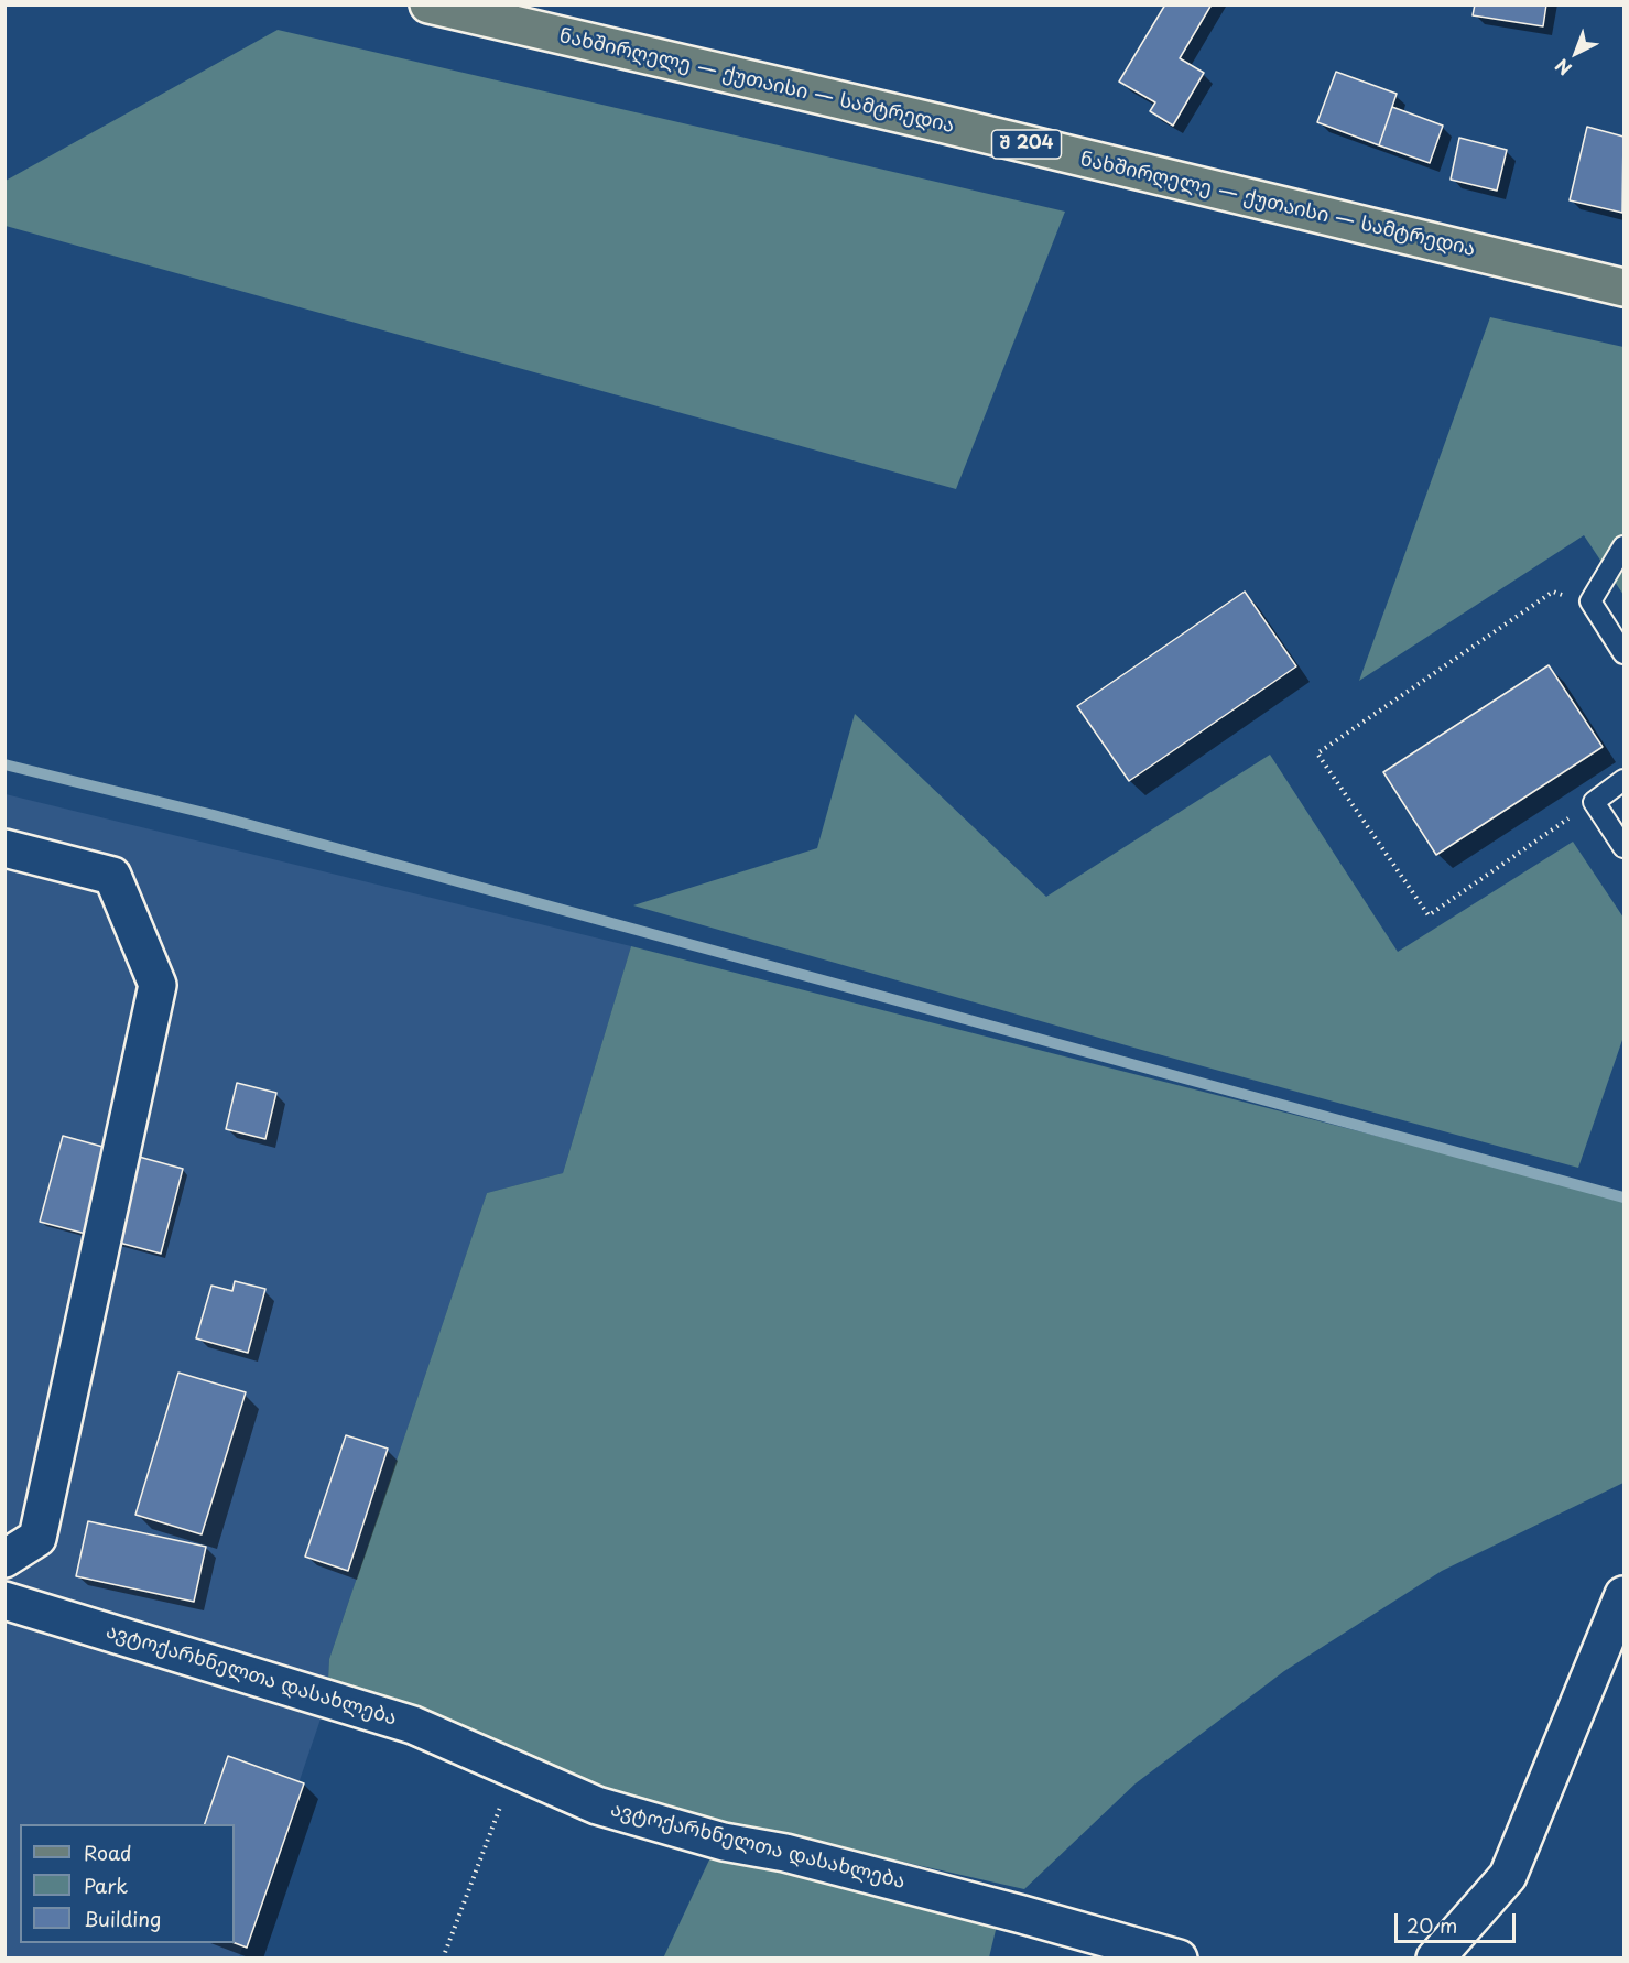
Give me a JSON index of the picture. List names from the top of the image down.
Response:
{
  "streets": {
    "main road": ["ნახშირღელე — ქუთაისი — სამტრედია", "შ 204"],
    "street": ["ავტოქარხნელთა დასახლება"]
  },
  "legend": ["Road", "Park", "Building"],
  "scale_bar": "20 m",
  "north": "bottom left"
}
